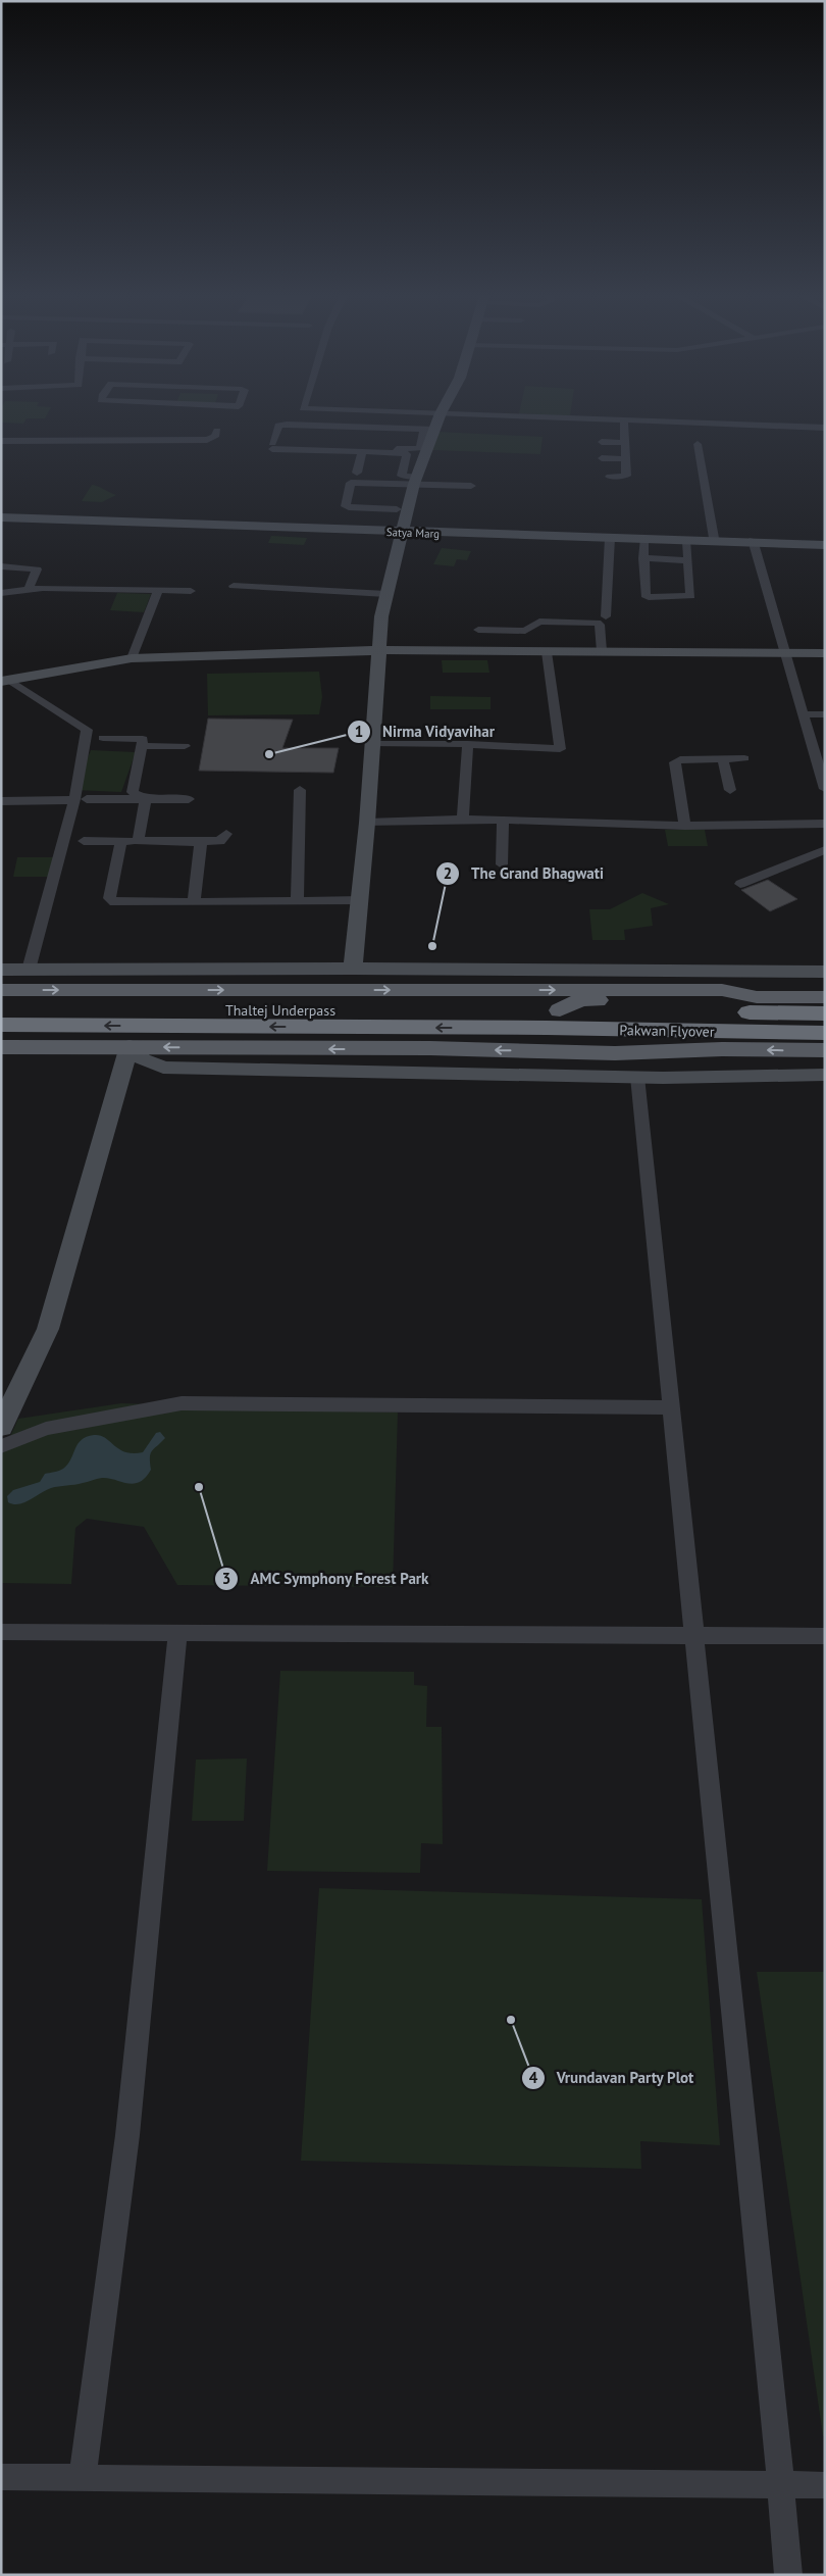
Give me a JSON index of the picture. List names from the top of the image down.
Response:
{
  "streets": {
    "highway": ["Thaltej Underpass", "Pakwan Flyover"],
    "street": ["Satya Marg"]
  },
  "crossings": [
    ["Thaltej Underpass", "Pakwan Flyover"]
  ],
  "places": [
    "Nirma Vidyavihar",
    "The Grand Bhagwati",
    "AMC Symphony Forest Park",
    "Vrundavan Party Plot"
  ]
}
